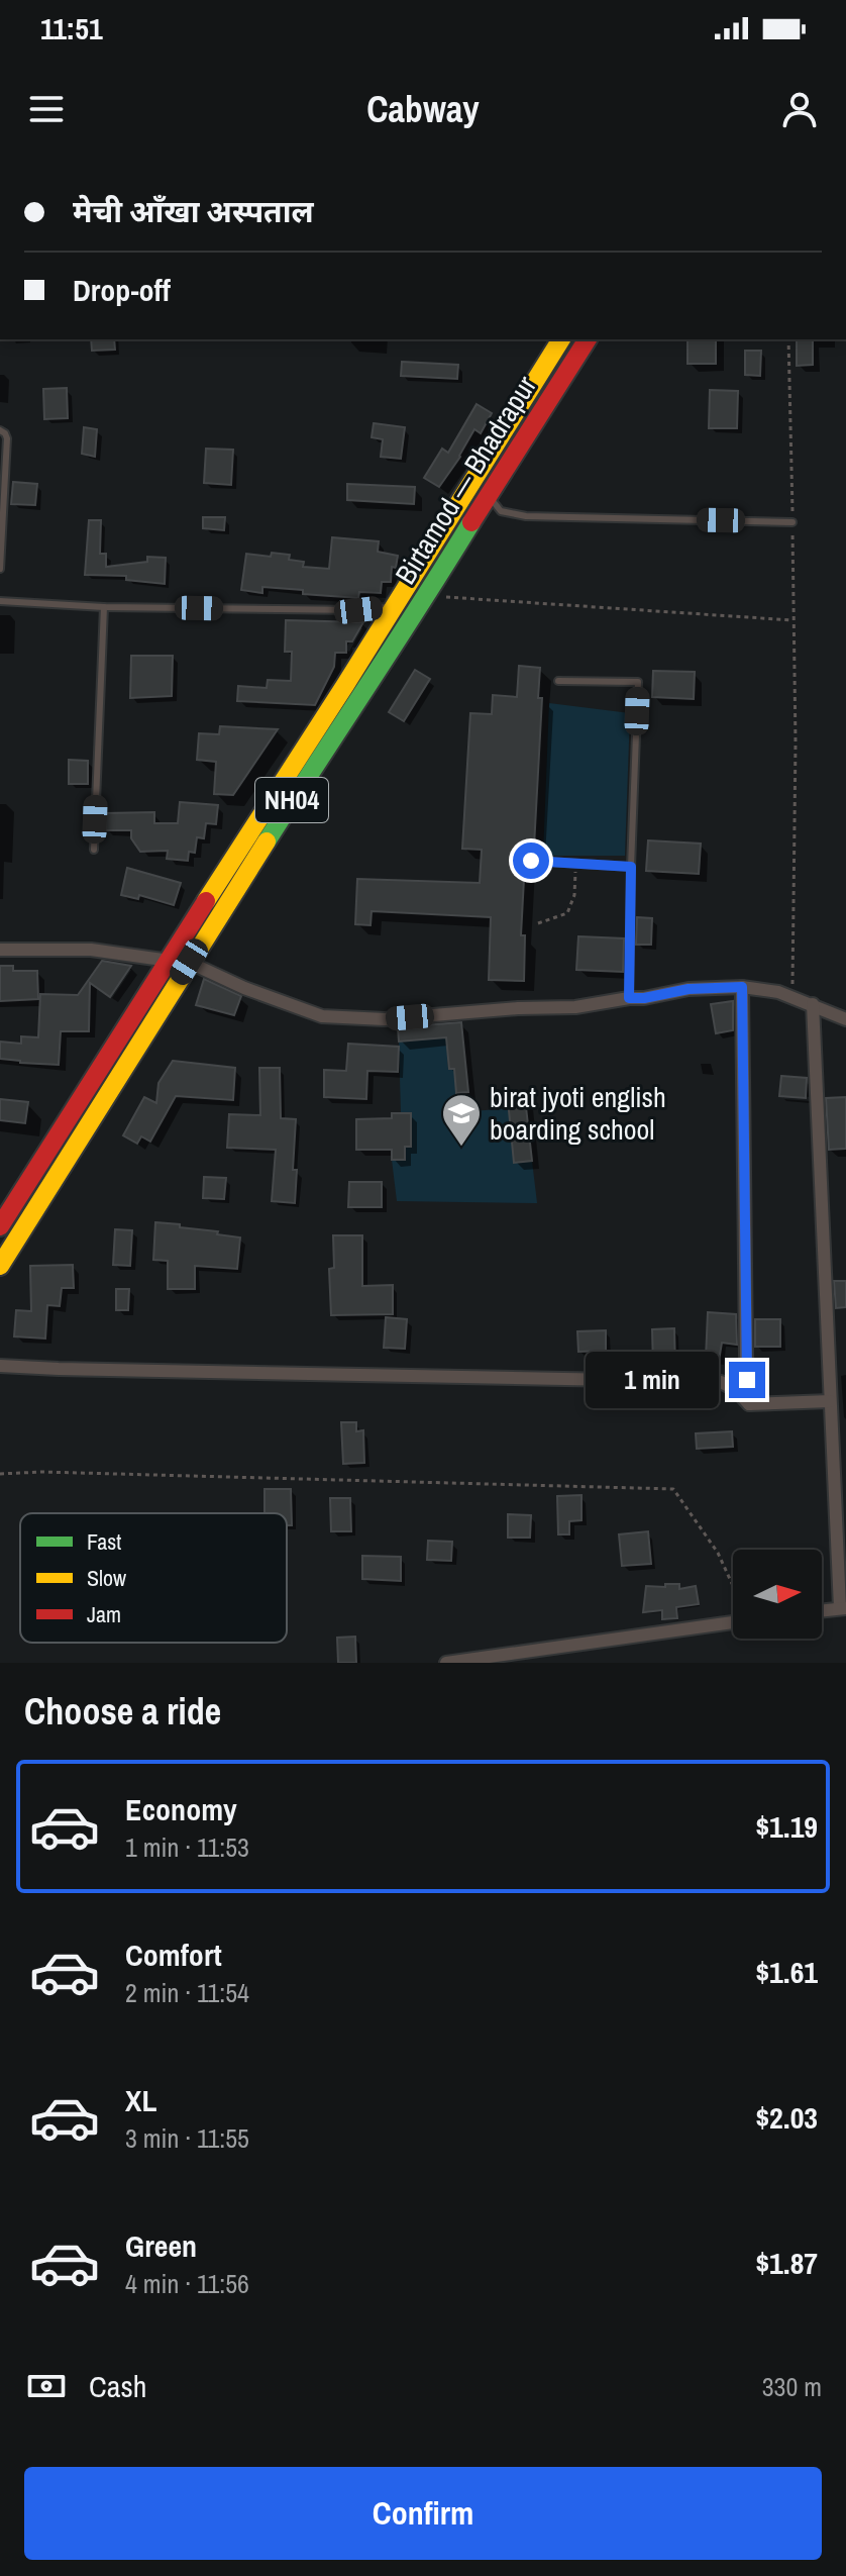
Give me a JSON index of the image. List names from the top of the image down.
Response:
{
  "streets": {
    "main road": ["Birtamod — Bhadrapur", "NH04"]
  },
  "places": {
    "school or university": ["birat jyoti english boarding school"]
  },
  "legend": ["Fast", "Slow", "Jam"],
  "north": "right",
  "page": {
    "status": "11:51",
    "header": "Cabway",
    "banner": ["मेची आँखा अस्पताल", "Drop-off"],
    "bubble": "1 min",
    "heading": "Choose a ride",
    "list": [
      {
        "name": "Economy",
        "note": "1 min · 11:53",
        "value": "$1.19"
      },
      {
        "name": "Comfort",
        "note": "2 min · 11:54",
        "value": "$1.61"
      },
      {
        "name": "XL",
        "note": "3 min · 11:55",
        "value": "$2.03"
      },
      {
        "name": "Green",
        "note": "4 min · 11:56",
        "value": "$1.87"
      }
    ],
    "pay": ["Cash", "330 m"],
    "buttons": "Confirm"
  }
}
